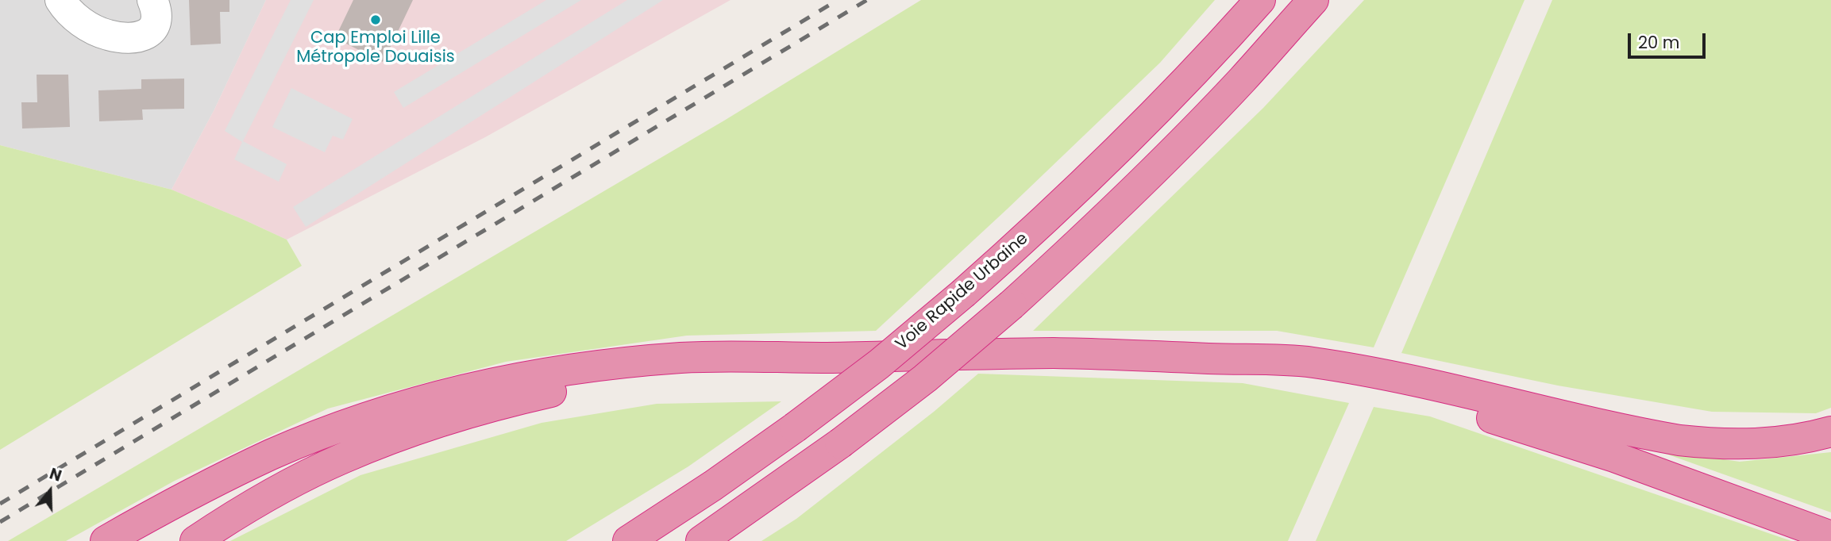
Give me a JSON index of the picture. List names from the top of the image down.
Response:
{
  "streets": {
    "highway": ["Voie Rapide Urbaine"]
  },
  "places": ["Cap Emploi Lille Métropole Douaisis"],
  "scale_bar": "20 m",
  "north": "top"
}
